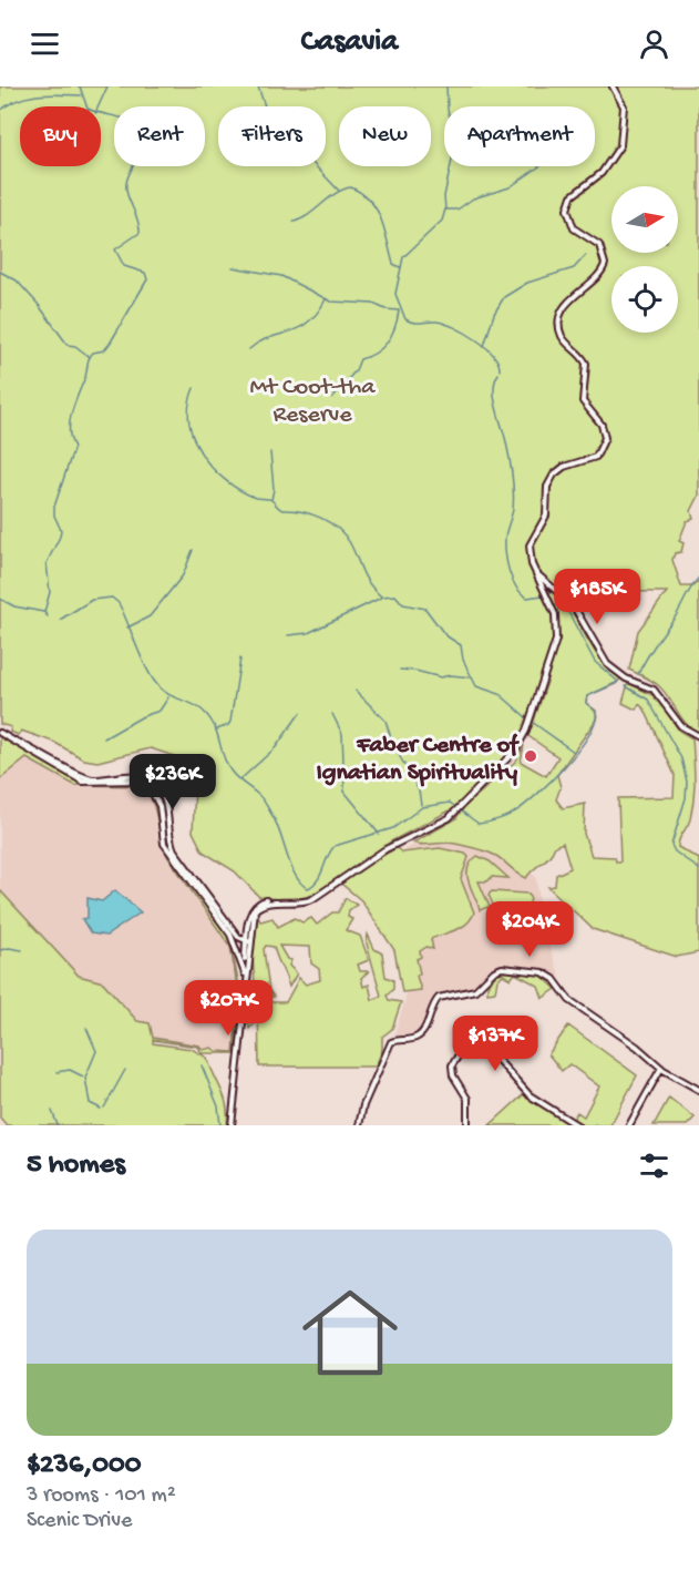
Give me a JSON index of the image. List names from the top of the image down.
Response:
{
  "parks": ["Mt Coot-tha Reserve"],
  "places": ["Faber Centre of Ignatian Spirituality"],
  "north": "right",
  "page": {
    "header": "Casavia",
    "chip": [
      "Buy",
      "Rent",
      "Filters",
      "New",
      "Apartment"
    ],
    "price": [
      "$185K",
      "$236K",
      "$204K",
      "$207K",
      "$137K"
    ],
    "heading": "5 homes",
    "list": [
      {
        "name": "$236,000",
        "note": "3 rooms · 101 m² · Scenic Drive"
      }
    ]
  }
}
